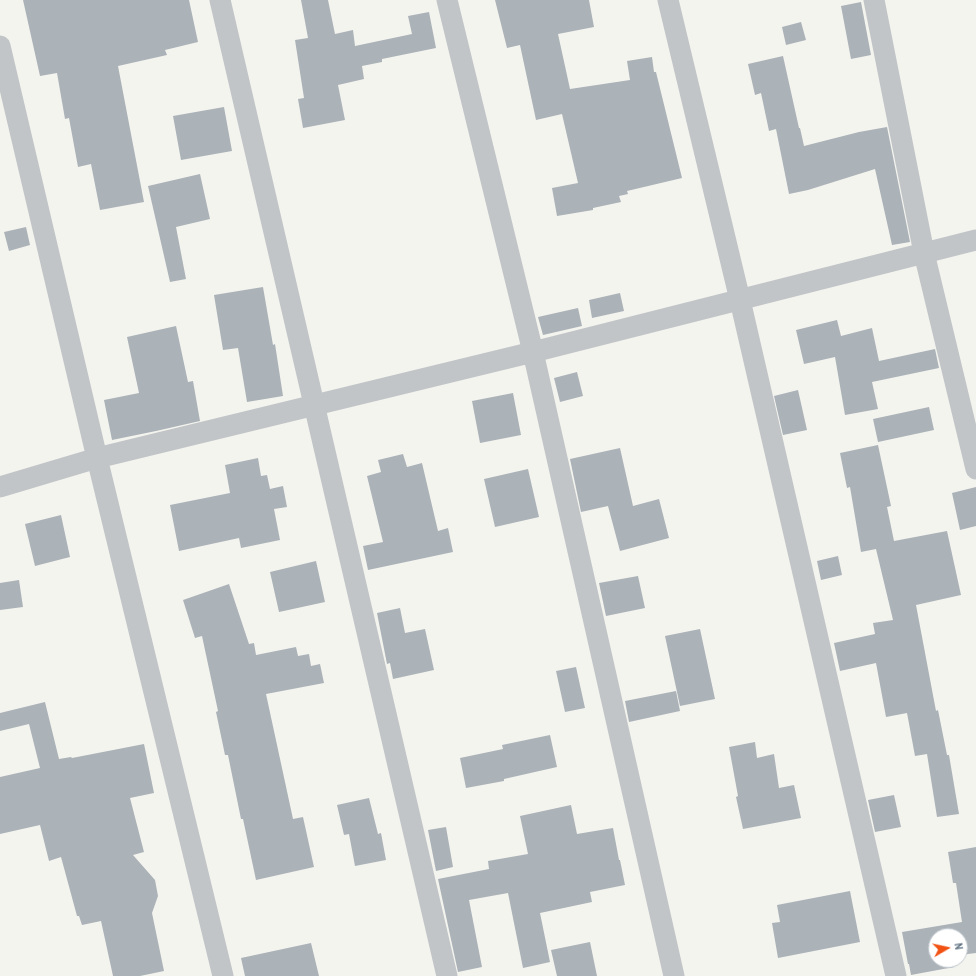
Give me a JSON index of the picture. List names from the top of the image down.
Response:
{
  "north": "right"
}
